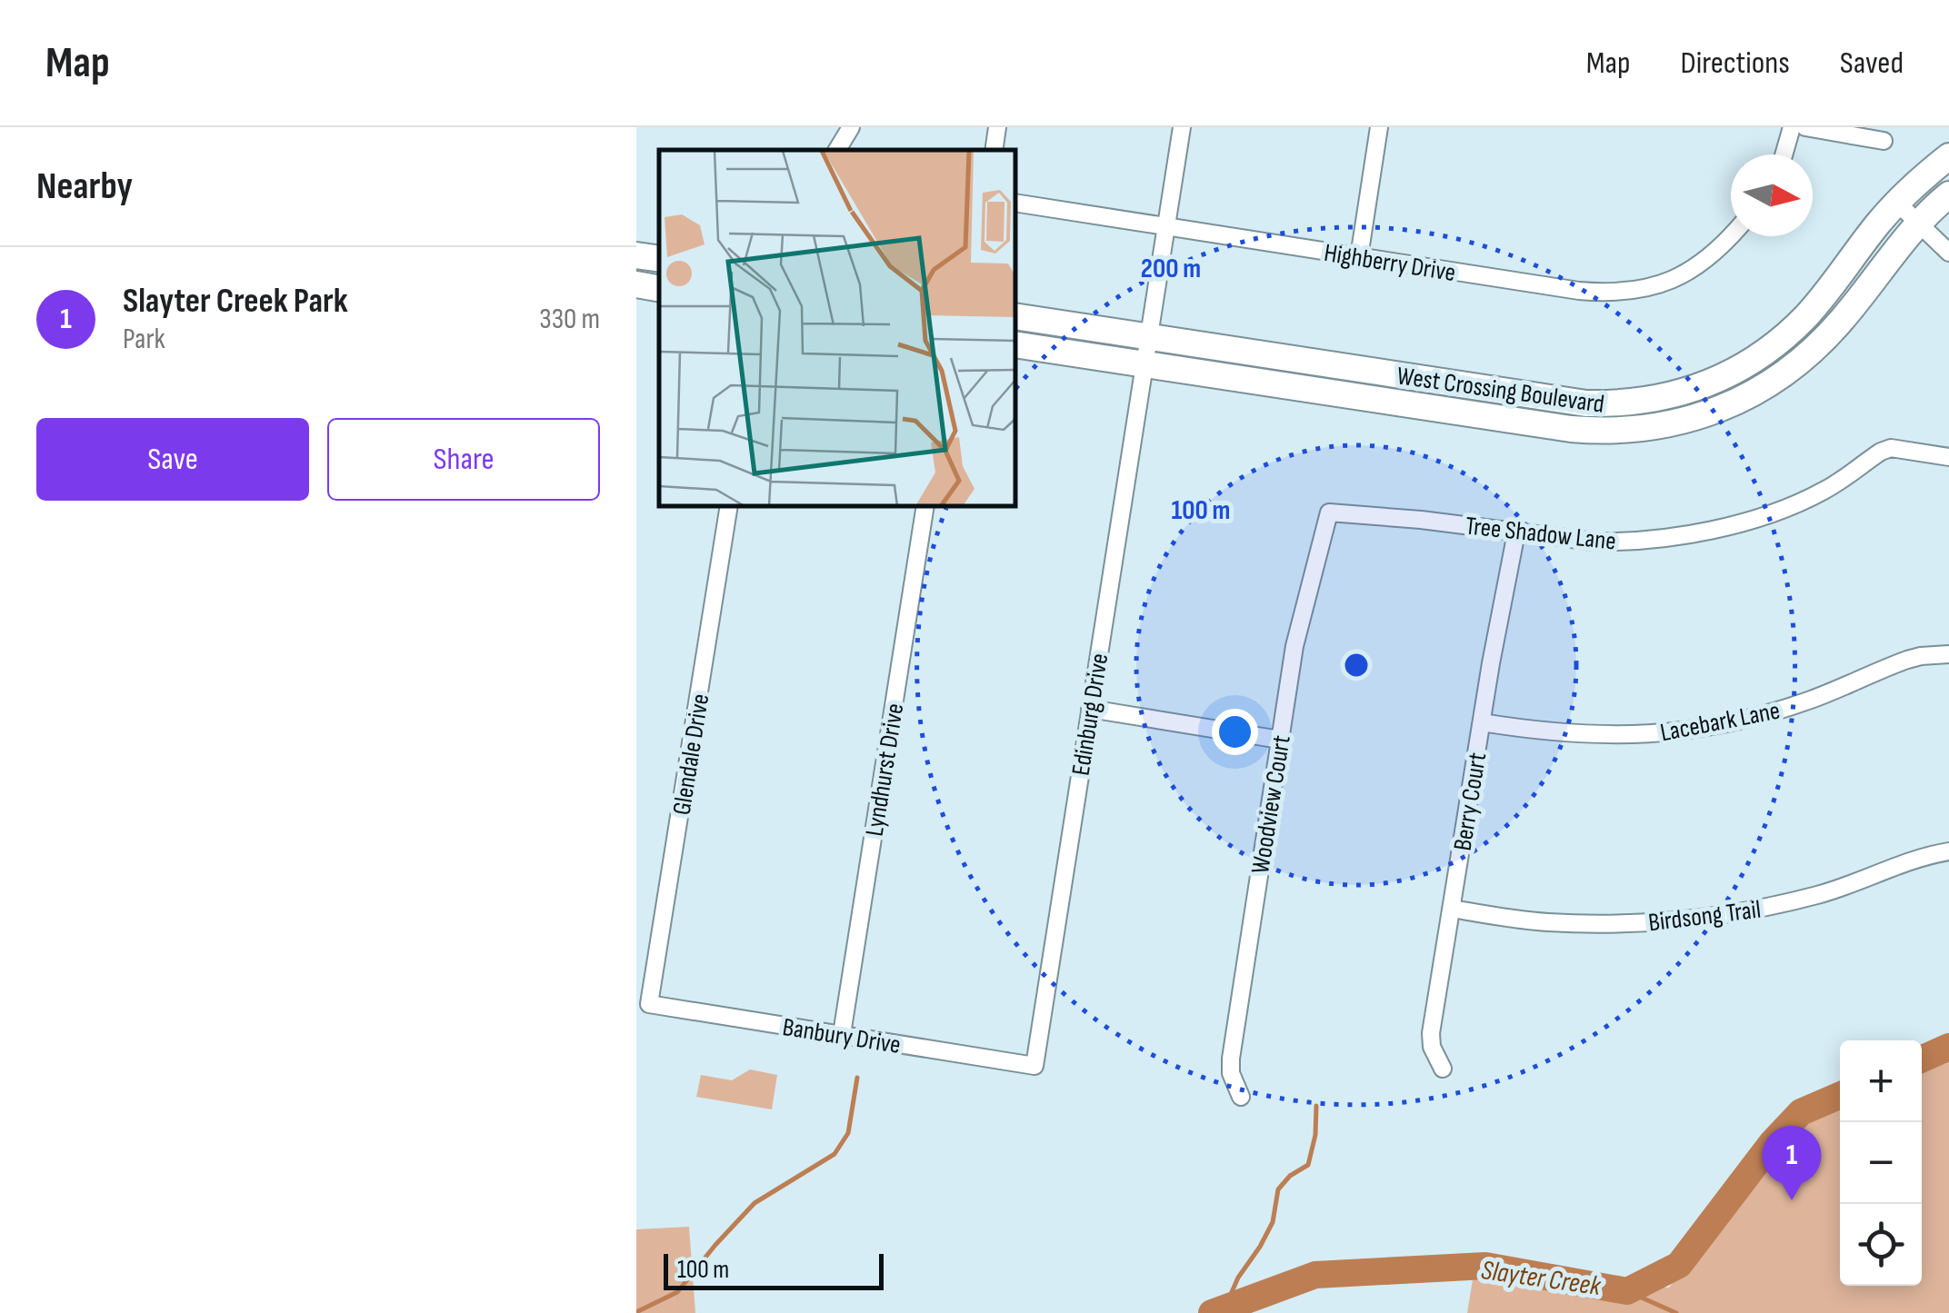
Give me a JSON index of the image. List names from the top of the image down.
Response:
{
  "streets": {
    "street": [
      "Highberry Drive",
      "West Crossing Boulevard",
      "Tree Shadow Lane",
      "Edinburg Drive",
      "Lacebark Lane",
      "Glendale Drive",
      "Lyndhurst Drive",
      "Berry Court",
      "Woodview Court",
      "Birdsong Trail",
      "Banbury Drive"
    ]
  },
  "crossings": [
    ["Highberry Drive", "Edinburg Drive"],
    ["West Crossing Boulevard", "Edinburg Drive"],
    ["Tree Shadow Lane", "Berry Court"],
    ["Tree Shadow Lane", "Woodview Court"],
    ["Edinburg Drive", "Banbury Drive"],
    ["Lacebark Lane", "Berry Court"],
    ["Glendale Drive", "Banbury Drive"],
    ["Lyndhurst Drive", "Banbury Drive"],
    ["Berry Court", "Birdsong Trail"]
  ],
  "water": ["Slayter Creek"],
  "scale_bar": "100 m",
  "north": "right",
  "page": {
    "header": "Map",
    "nav": ["Map", "Directions", "Saved"],
    "heading": "Nearby",
    "list": [
      {
        "mark": "1",
        "name": "Slayter Creek Park",
        "note": "Park",
        "value": "330 m"
      }
    ],
    "buttons": ["Save", "Share"],
    "map_buttons": ["+", "−"],
    "pins": "1",
    "scale": "100 m"
  },
  "rings": ["200 m", "100 m"]
}
